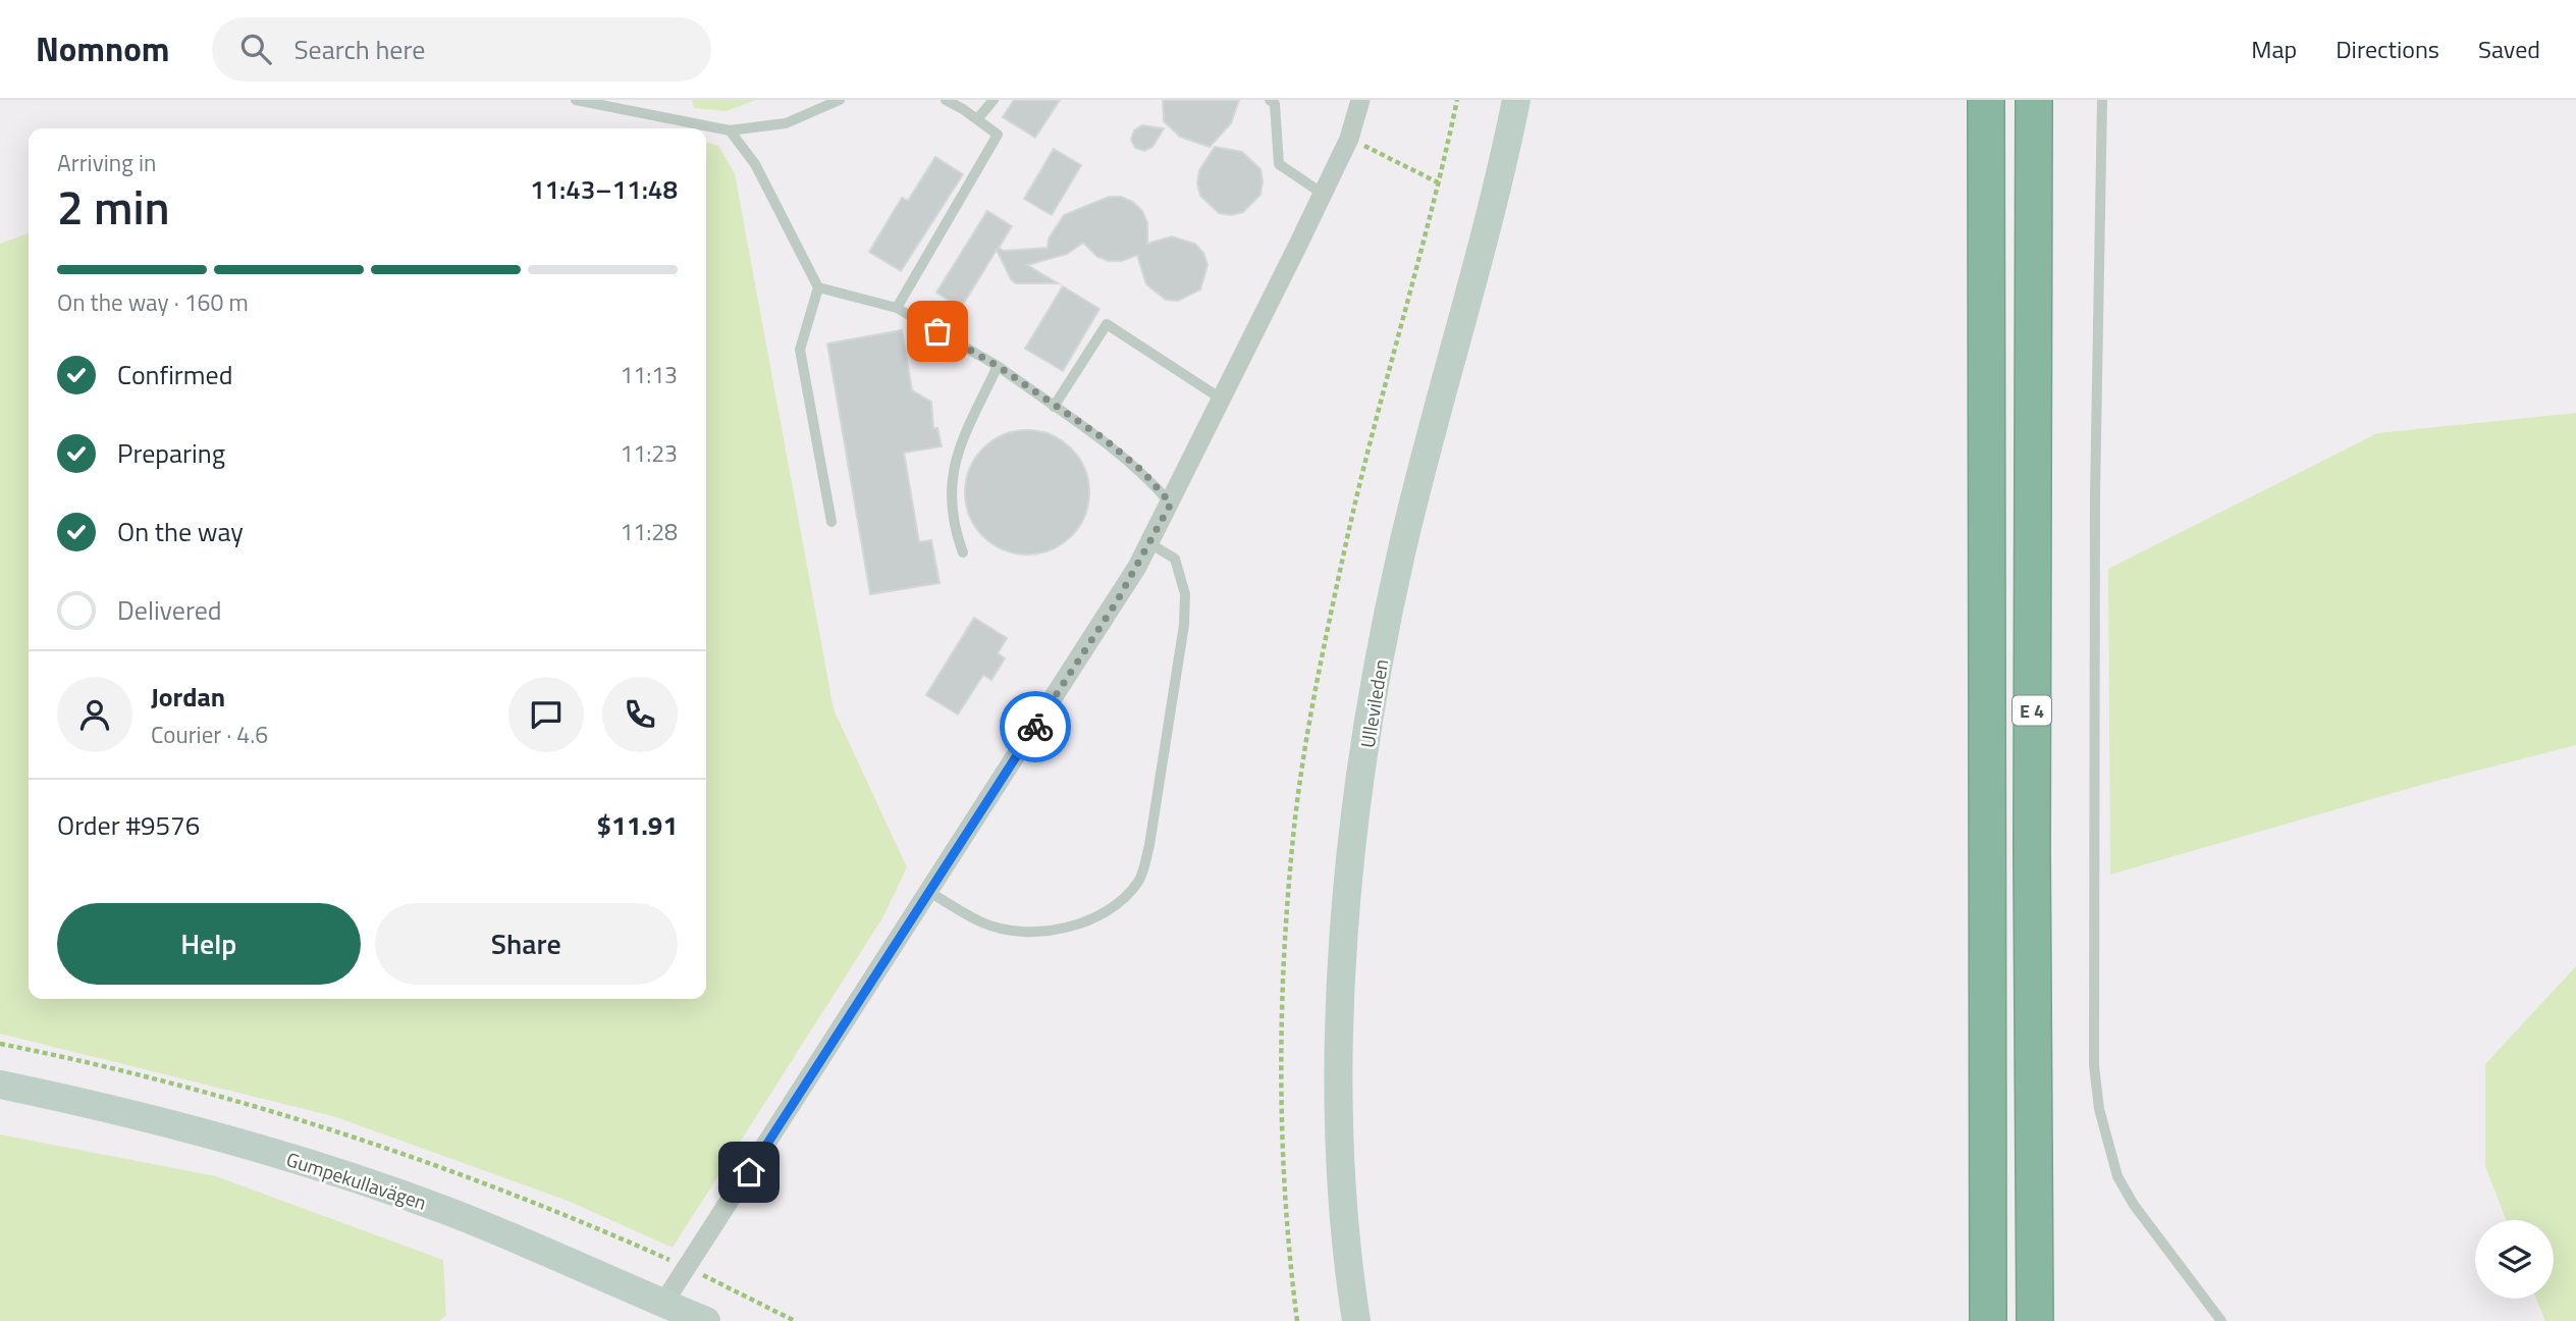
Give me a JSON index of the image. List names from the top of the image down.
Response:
{
  "streets": {
    "highway": ["E 4"],
    "main road": ["Ullevileden", "Gumpekullavägen"]
  },
  "page": {
    "header": "Nomnom",
    "search": "Search here",
    "nav": ["Map", "Directions", "Saved"],
    "heading": ["2 min", "Arriving in", "11:43–11:48"],
    "panel": [
      "Jordan",
      "Courier · 4.6",
      "Order #9576",
      "$11.91"
    ],
    "bar": "On the way · 160 m",
    "list": [
      ["Confirmed", "11:13"],
      ["Preparing", "11:23"],
      ["On the way", "11:28"],
      "Delivered"
    ],
    "buttons": ["Help", "Share"]
  }
}
